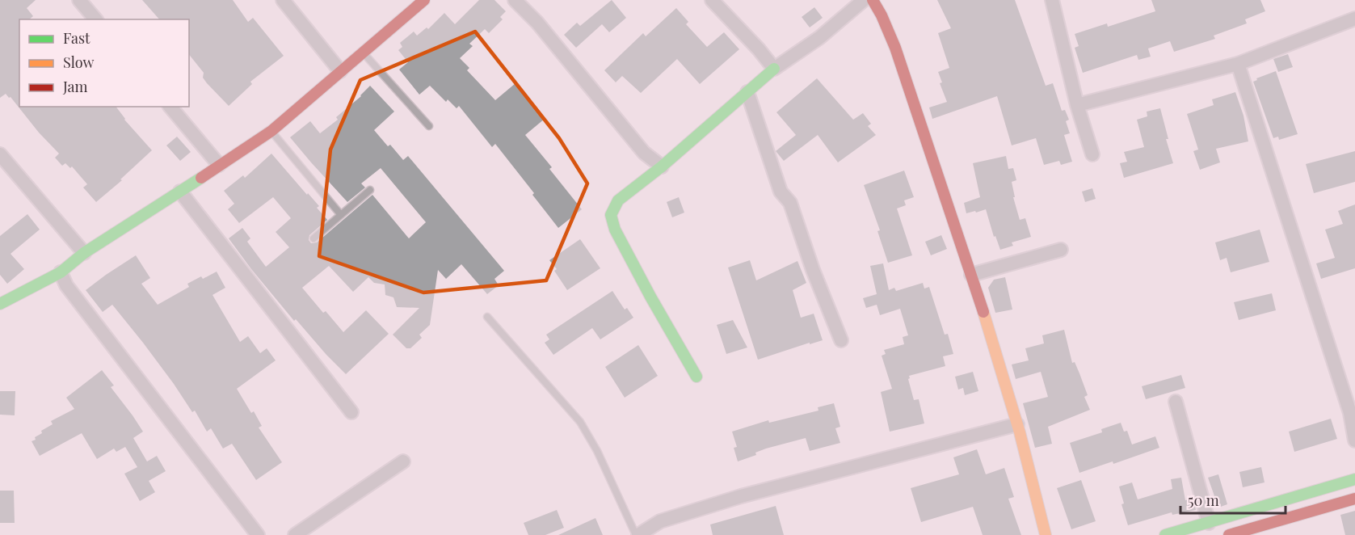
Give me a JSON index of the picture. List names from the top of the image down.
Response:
{
  "legend": ["Fast", "Slow", "Jam"],
  "scale_bar": "50 m"
}
